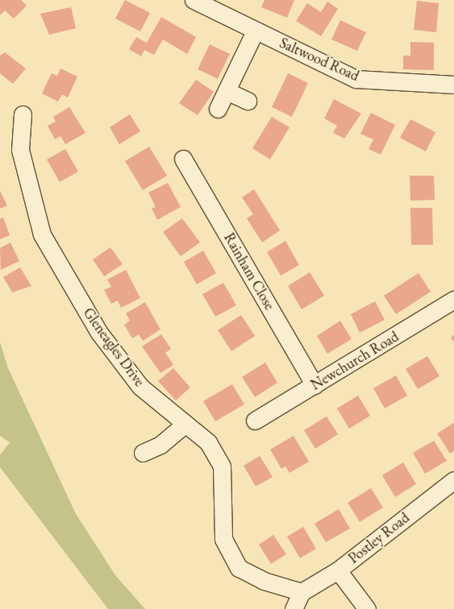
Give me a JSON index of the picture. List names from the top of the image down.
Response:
{
  "streets": {
    "street": [
      "Saltwood Road",
      "Rainham Close",
      "Gleneagles Drive",
      "Newchurch Road",
      "Postley Road"
    ]
  },
  "crossings": [
    ["Rainham Close", "Newchurch Road"],
    ["Gleneagles Drive", "Postley Road"]
  ]
}
